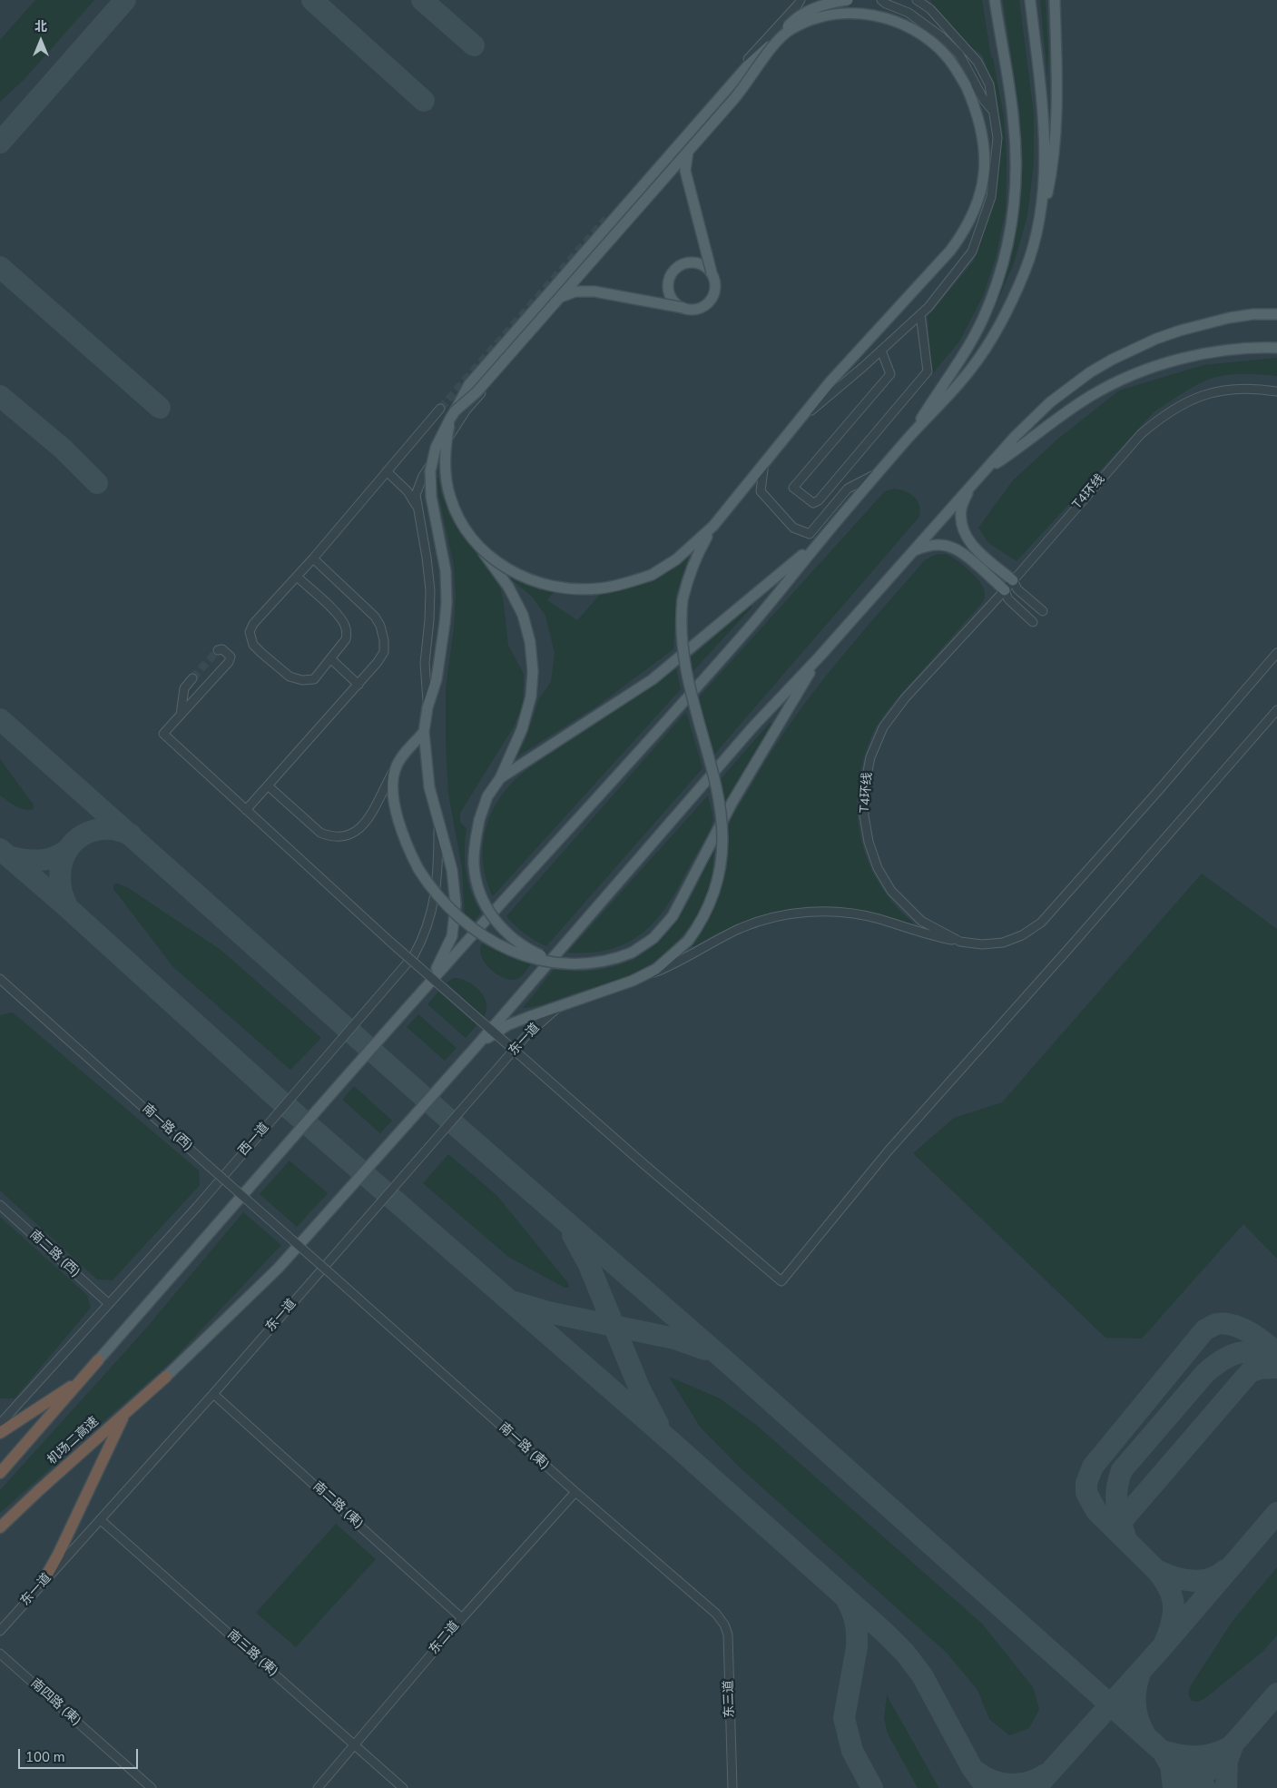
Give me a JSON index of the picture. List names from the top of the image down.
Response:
{
  "streets": {
    "highway": ["机场二高速"],
    "street": [
      "T4环线",
      "东一道",
      "南一路 (西)",
      "西一道",
      "南二路 (西)",
      "南一路 (東)",
      "南二路 (東)",
      "东二道",
      "南三路 (東)",
      "东三道",
      "南四路 (東)"
    ]
  },
  "crossings": [
    ["东一道", "南二路 (東)"],
    ["东一道", "南三路 (東)"],
    ["南一路 (西)", "南一路 (東)"],
    ["西一道", "南二路 (西)"],
    ["南一路 (東)", "东二道"],
    ["南一路 (東)", "东三道"],
    ["南二路 (東)", "东二道"],
    ["东二道", "南三路 (東)"]
  ],
  "scale_bar": "100 m",
  "north": "top"
}
